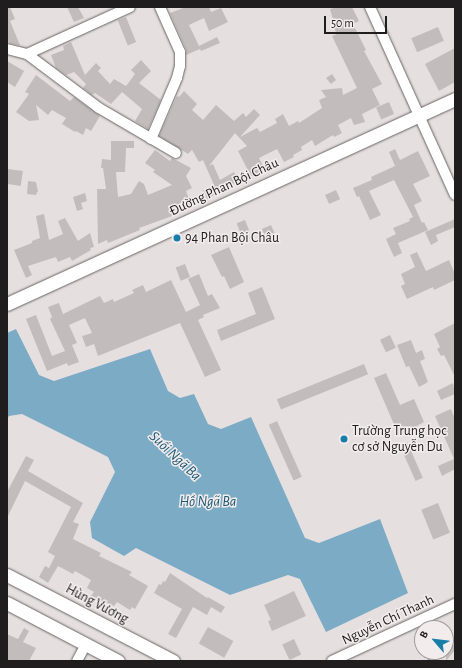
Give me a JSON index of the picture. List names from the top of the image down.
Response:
{
  "streets": {
    "main road": ["Đường Phan Bội Châu", "Hùng Vương"],
    "street": ["Nguyễn Chí Thanh"]
  },
  "water": ["Suối Ngã Ba", "Hồ Ngã Ba"],
  "places": ["94 Phan Bội Châu", "Trường Trung học cơ sở Nguyễn Du"],
  "scale_bar": "50 m",
  "north": "top left"
}
